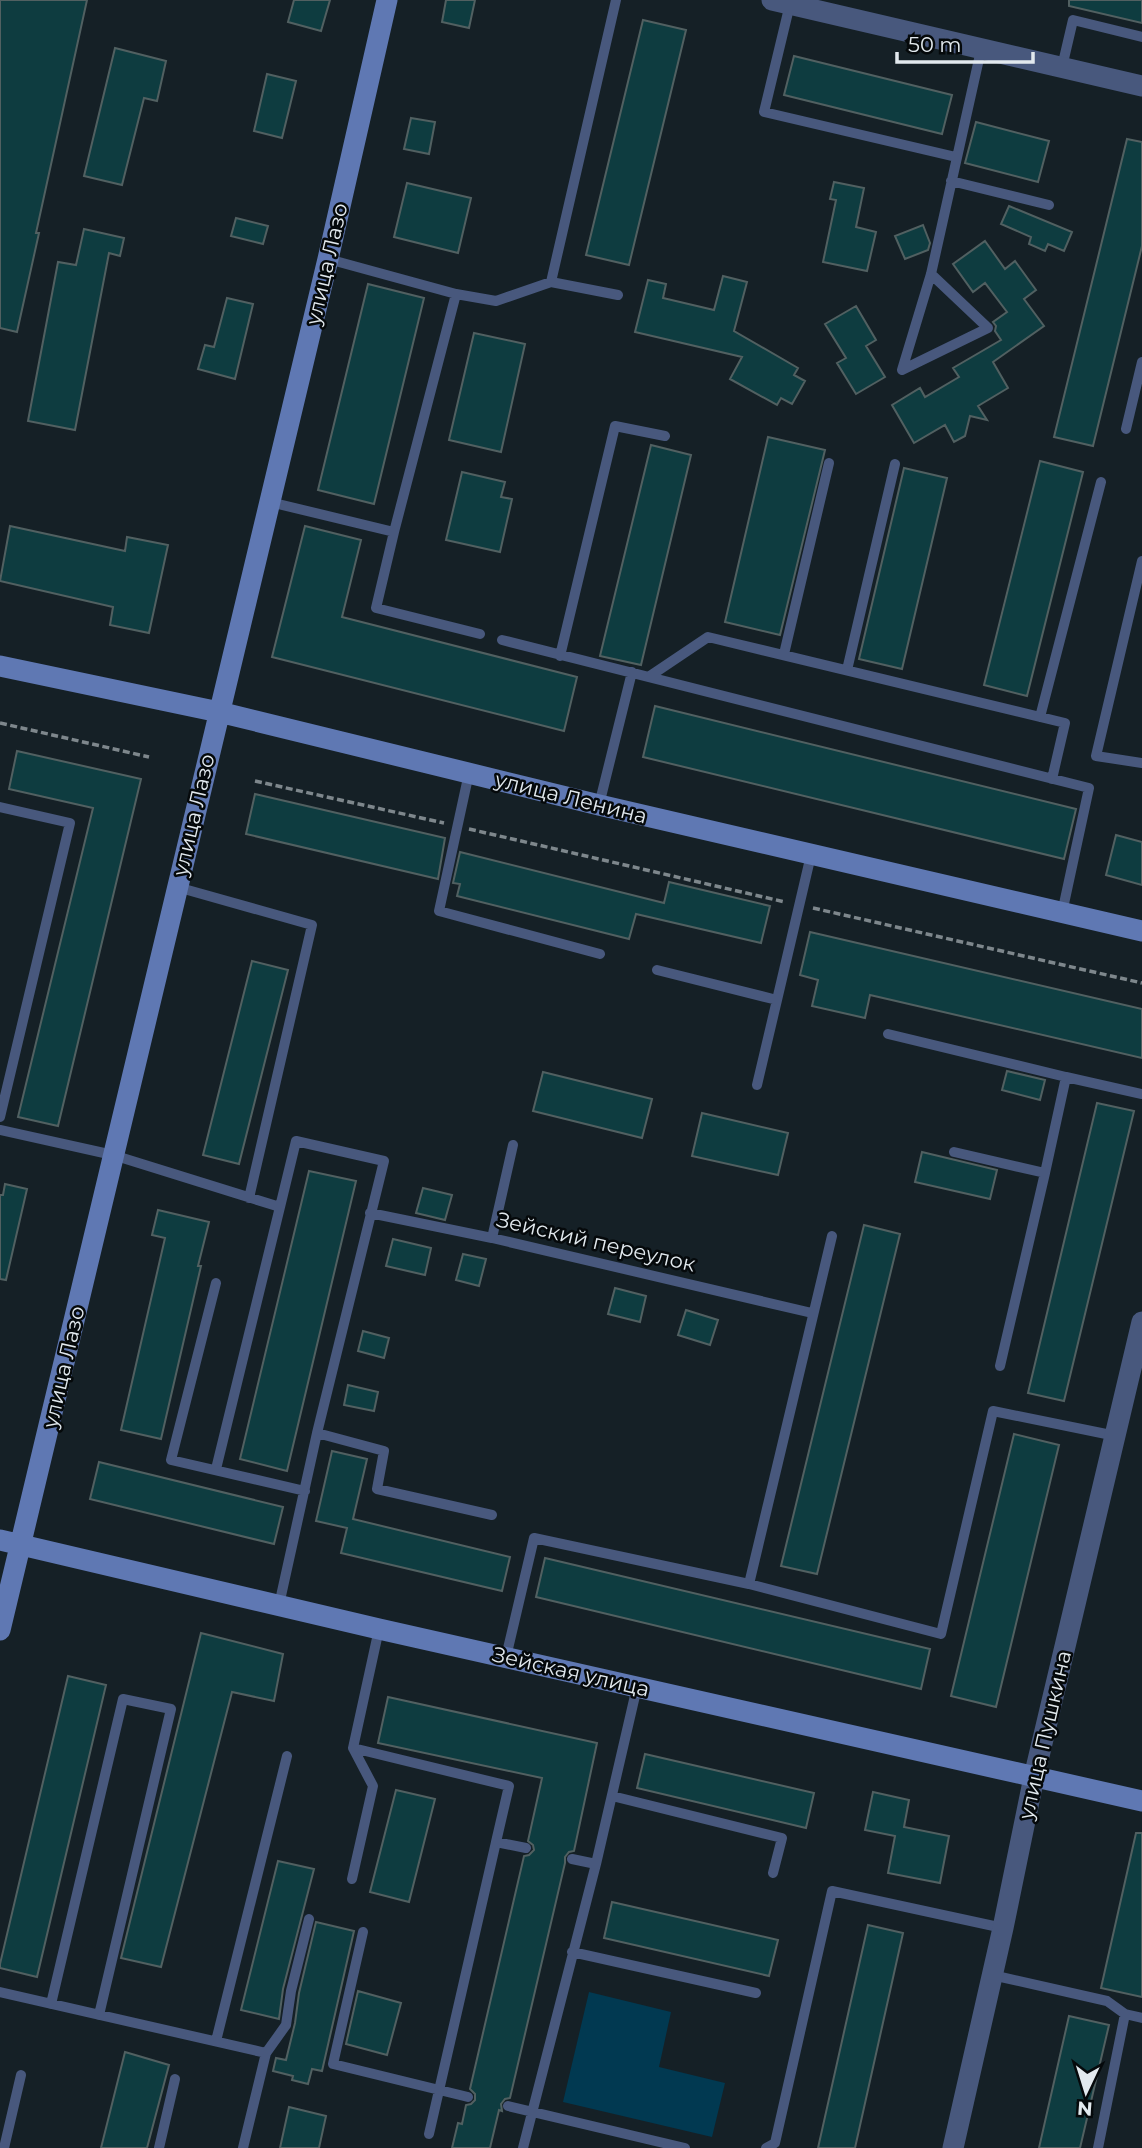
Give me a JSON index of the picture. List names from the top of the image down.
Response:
{
  "streets": {
    "street": [
      "улица Лазо",
      "улица Ленина",
      "Зейская улица",
      "улица Пушкина"
    ],
    "lane": ["Зейский переулок"]
  },
  "crossings": [
    ["улица Лазо", "улица Ленина"],
    ["улица Лазо", "Зейская улица"],
    ["Зейская улица", "улица Пушкина"]
  ],
  "scale_bar": "50 m",
  "north": "bottom"
}
